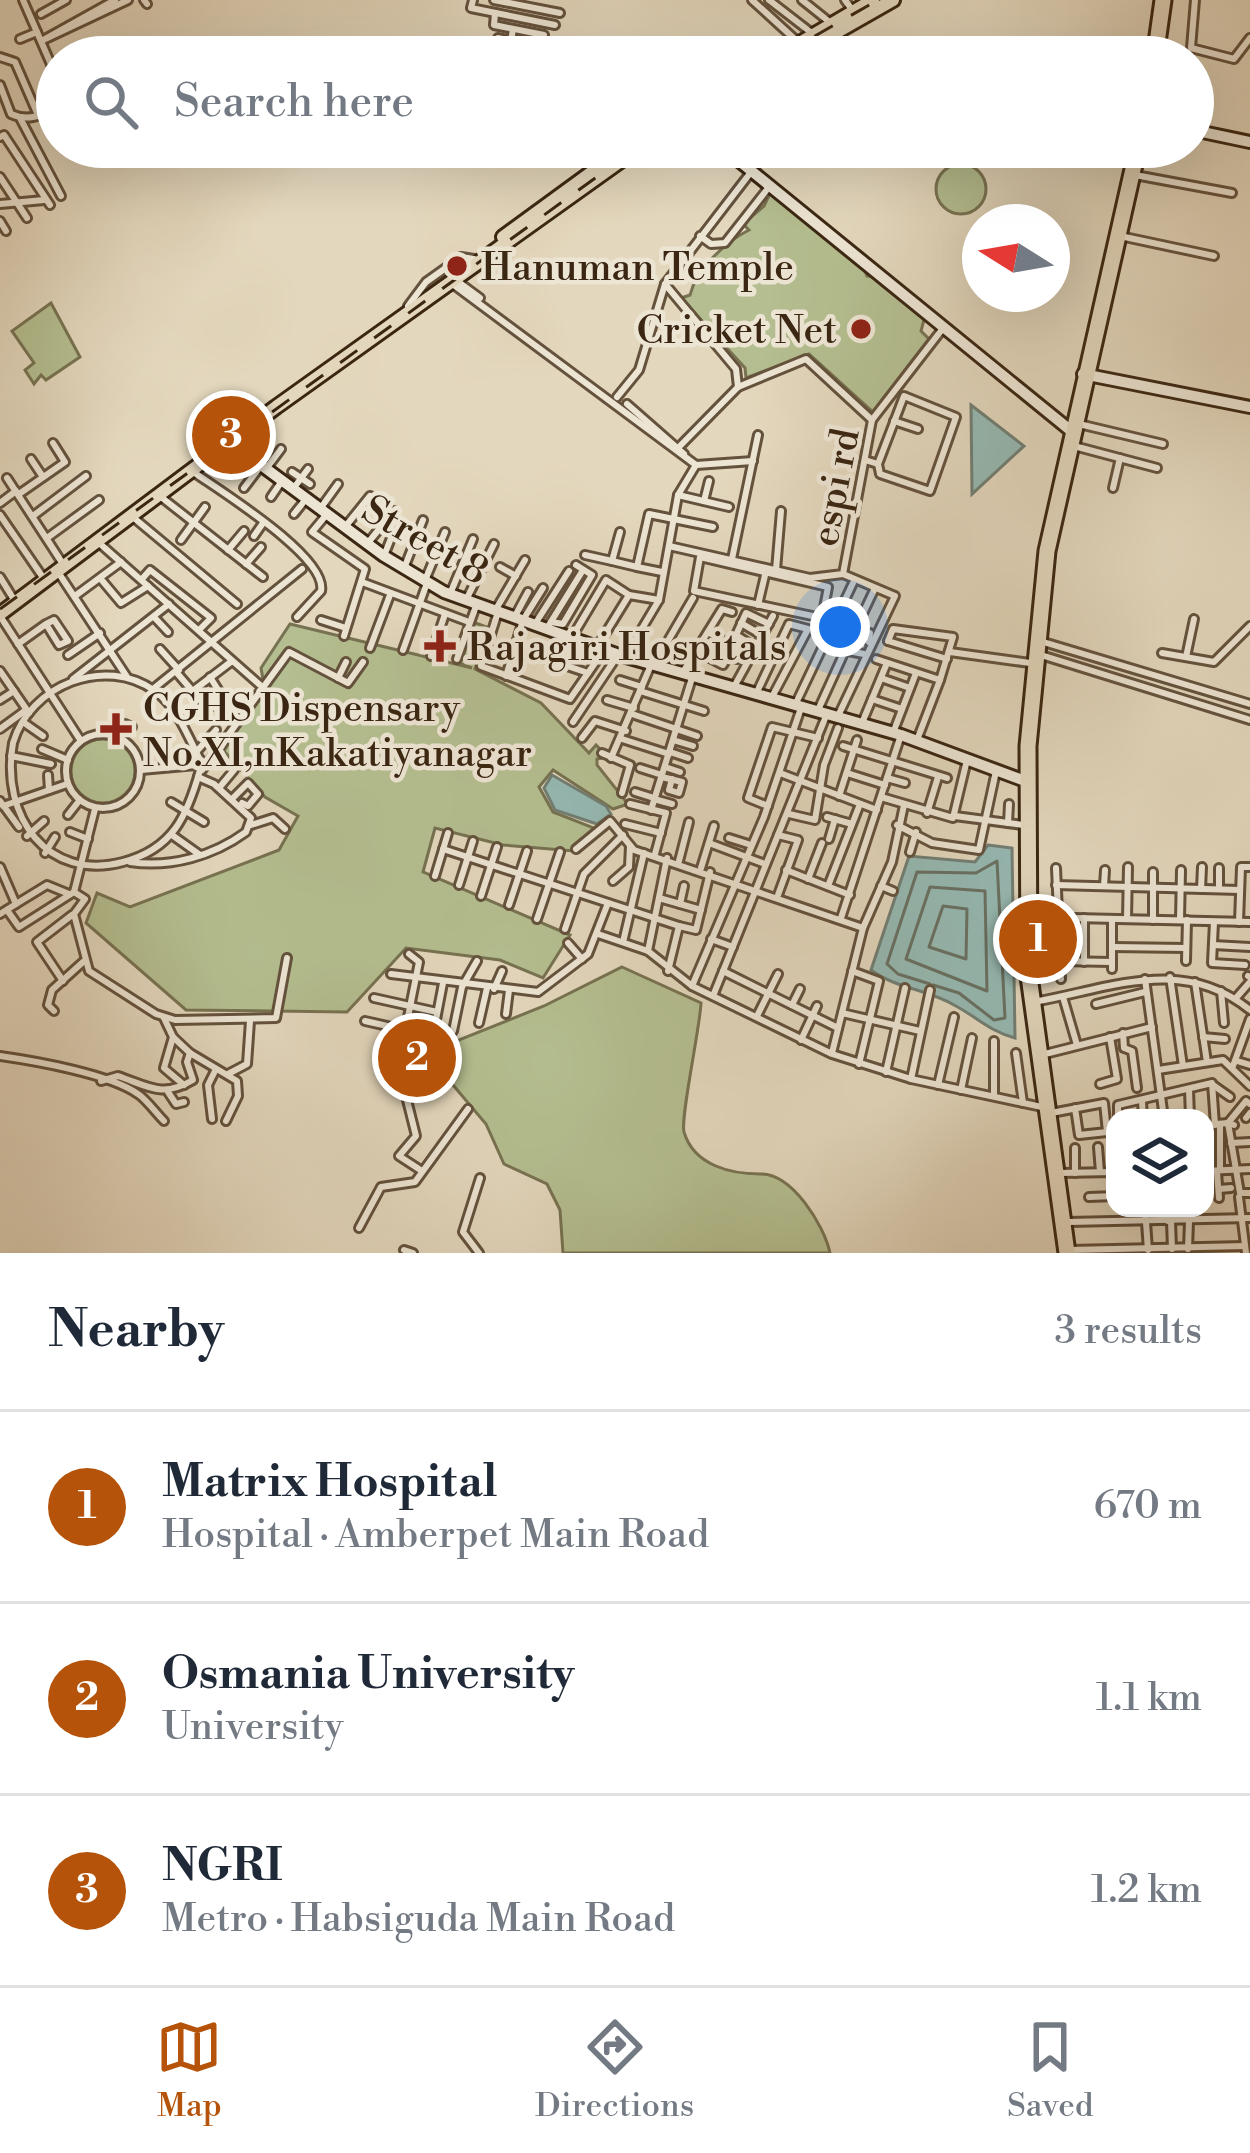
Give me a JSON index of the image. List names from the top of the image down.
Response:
{
  "streets": {
    "street": ["espi rd", "Street 8"]
  },
  "places": {
    "other": ["Hanuman Temple", "Cricket Net"],
    "health": ["Rajagiri Hospitals", "CGHS Dispensary No.XI,nKakatiyanagar"]
  },
  "north": "left",
  "page": {
    "search": "Search here",
    "pins": ["3", "1", "2"],
    "heading": ["Nearby", "3 results"],
    "list": [
      {
        "mark": "1",
        "name": "Matrix Hospital",
        "note": "Hospital · Amberpet Main Road",
        "value": "670 m"
      },
      {
        "mark": "2",
        "name": "Osmania University",
        "note": "University",
        "value": "1.1 km"
      },
      {
        "mark": "3",
        "name": "NGRI",
        "note": "Metro · Habsiguda Main Road",
        "value": "1.2 km"
      }
    ],
    "nav": ["Map", "Directions", "Saved"]
  }
}
